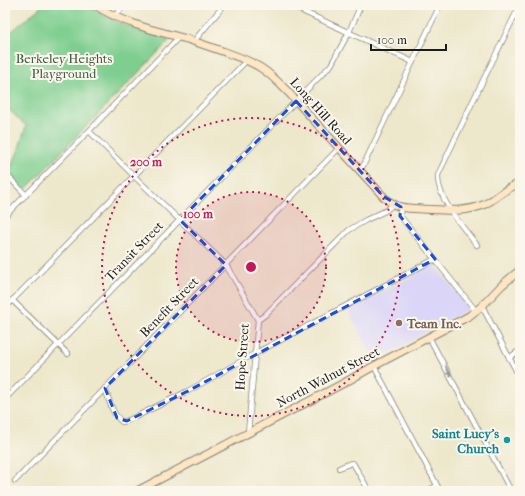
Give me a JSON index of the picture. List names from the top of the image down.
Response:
{
  "streets": {
    "main road": ["Long Hill Road", "North Walnut Street"],
    "street": ["Transit Street", "Benefit Street", "Hope Street"]
  },
  "crossings": [
    ["Long Hill Road", "Transit Street"],
    ["Long Hill Road", "Benefit Street"],
    ["Transit Street", "Hope Street"],
    ["Benefit Street", "Hope Street"],
    ["Hope Street", "North Walnut Street"]
  ],
  "parks": ["Berkeley Heights Playground"],
  "places": ["Team Inc.", "Saint Lucy's Church"],
  "scale_bar": "100 m",
  "rings": ["200 m", "100 m"]
}
